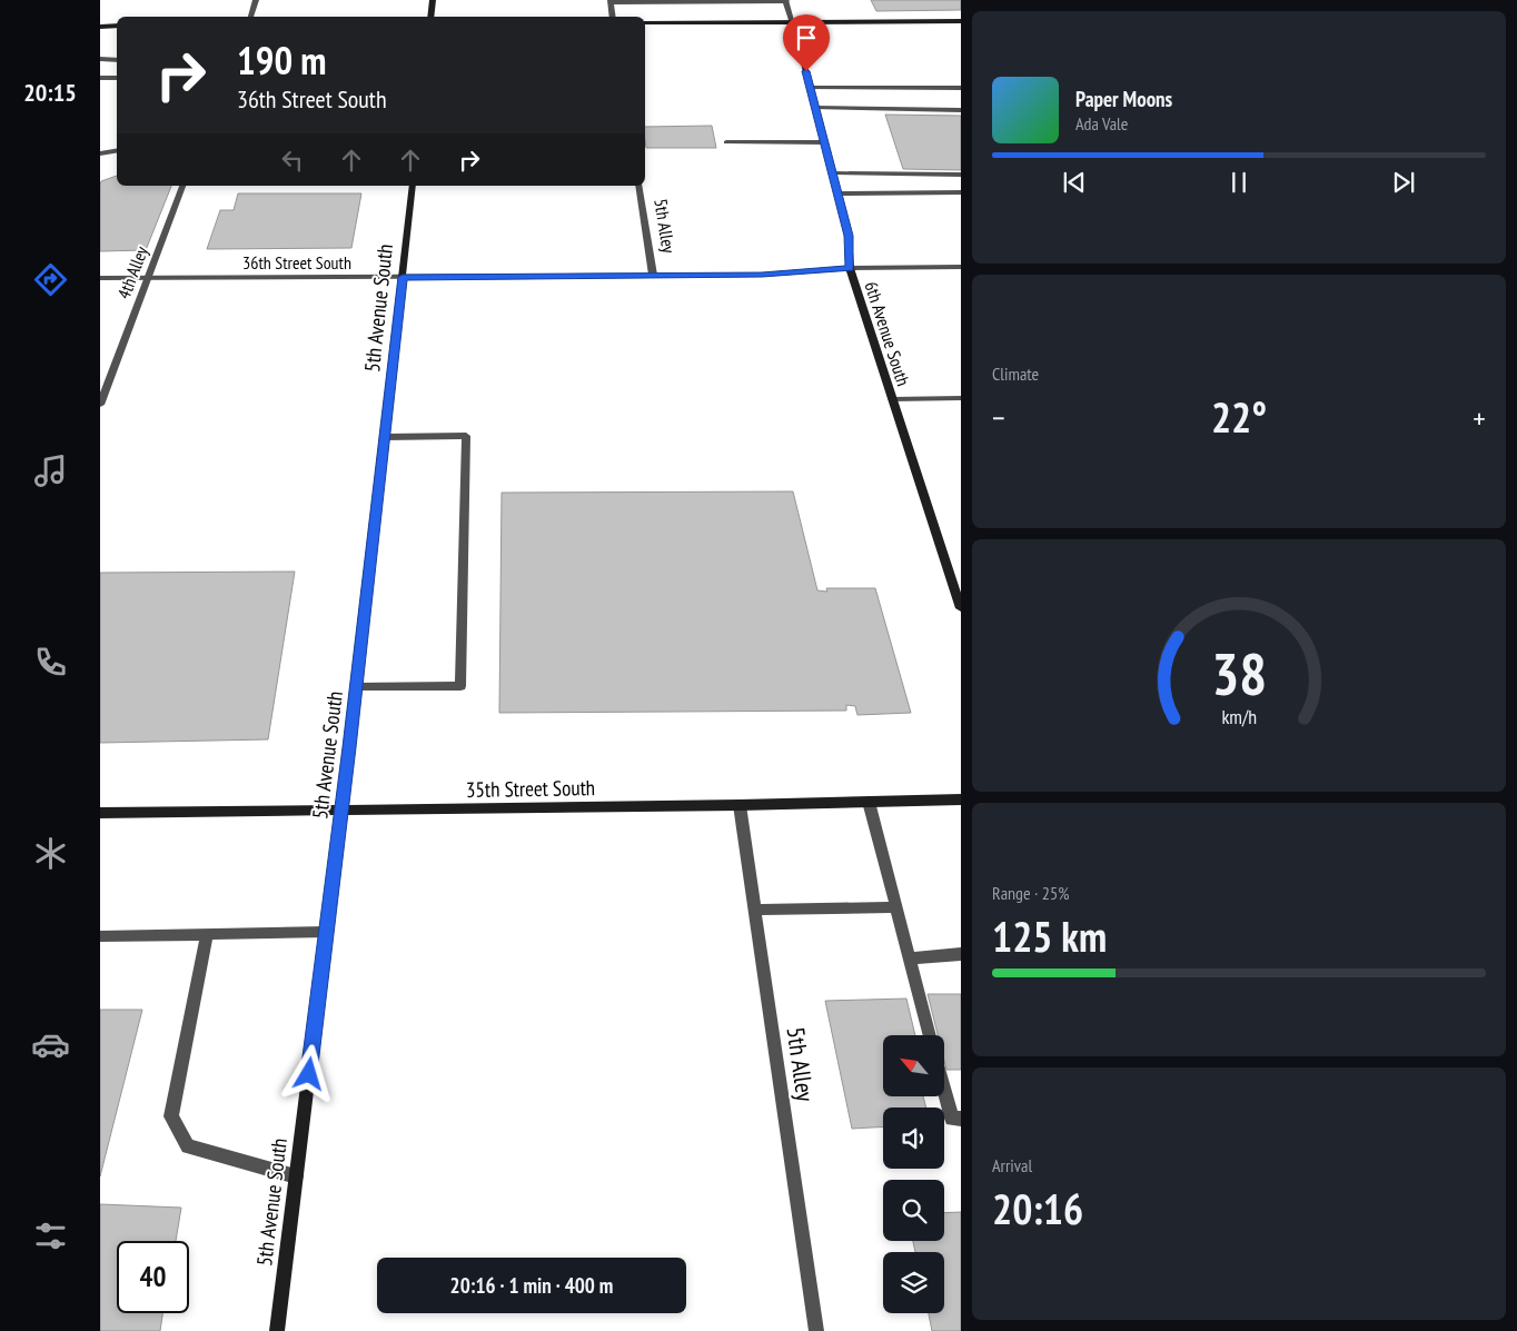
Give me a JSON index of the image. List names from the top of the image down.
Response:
{
  "streets": {
    "street": [
      "5th Alley",
      "36th Street South",
      "4th Alley",
      "5th Avenue South",
      "6th Avenue South",
      "35th Street South"
    ]
  },
  "crossings": [
    ["5th Alley", "36th Street South"],
    ["5th Alley", "35th Street South"],
    ["36th Street South", "4th Alley"],
    ["36th Street South", "5th Avenue South"],
    ["36th Street South", "6th Avenue South"],
    ["5th Avenue South", "35th Street South"]
  ],
  "north": "top left",
  "page": {
    "tabs": "20:15",
    "turn": ["190 m", "36th Street South"],
    "song": ["Paper Moons", "Ada Vale"],
    "tile": [
      "Climate",
      ["Range · 25%", "125 km"],
      ["Arrival", "20:16"]
    ],
    "heat": ["−", "22°", "+"],
    "limit": "40",
    "trip": "20:16 · 1 min · 400 m",
    "gauge": ["38", "km/h"]
  }
}
